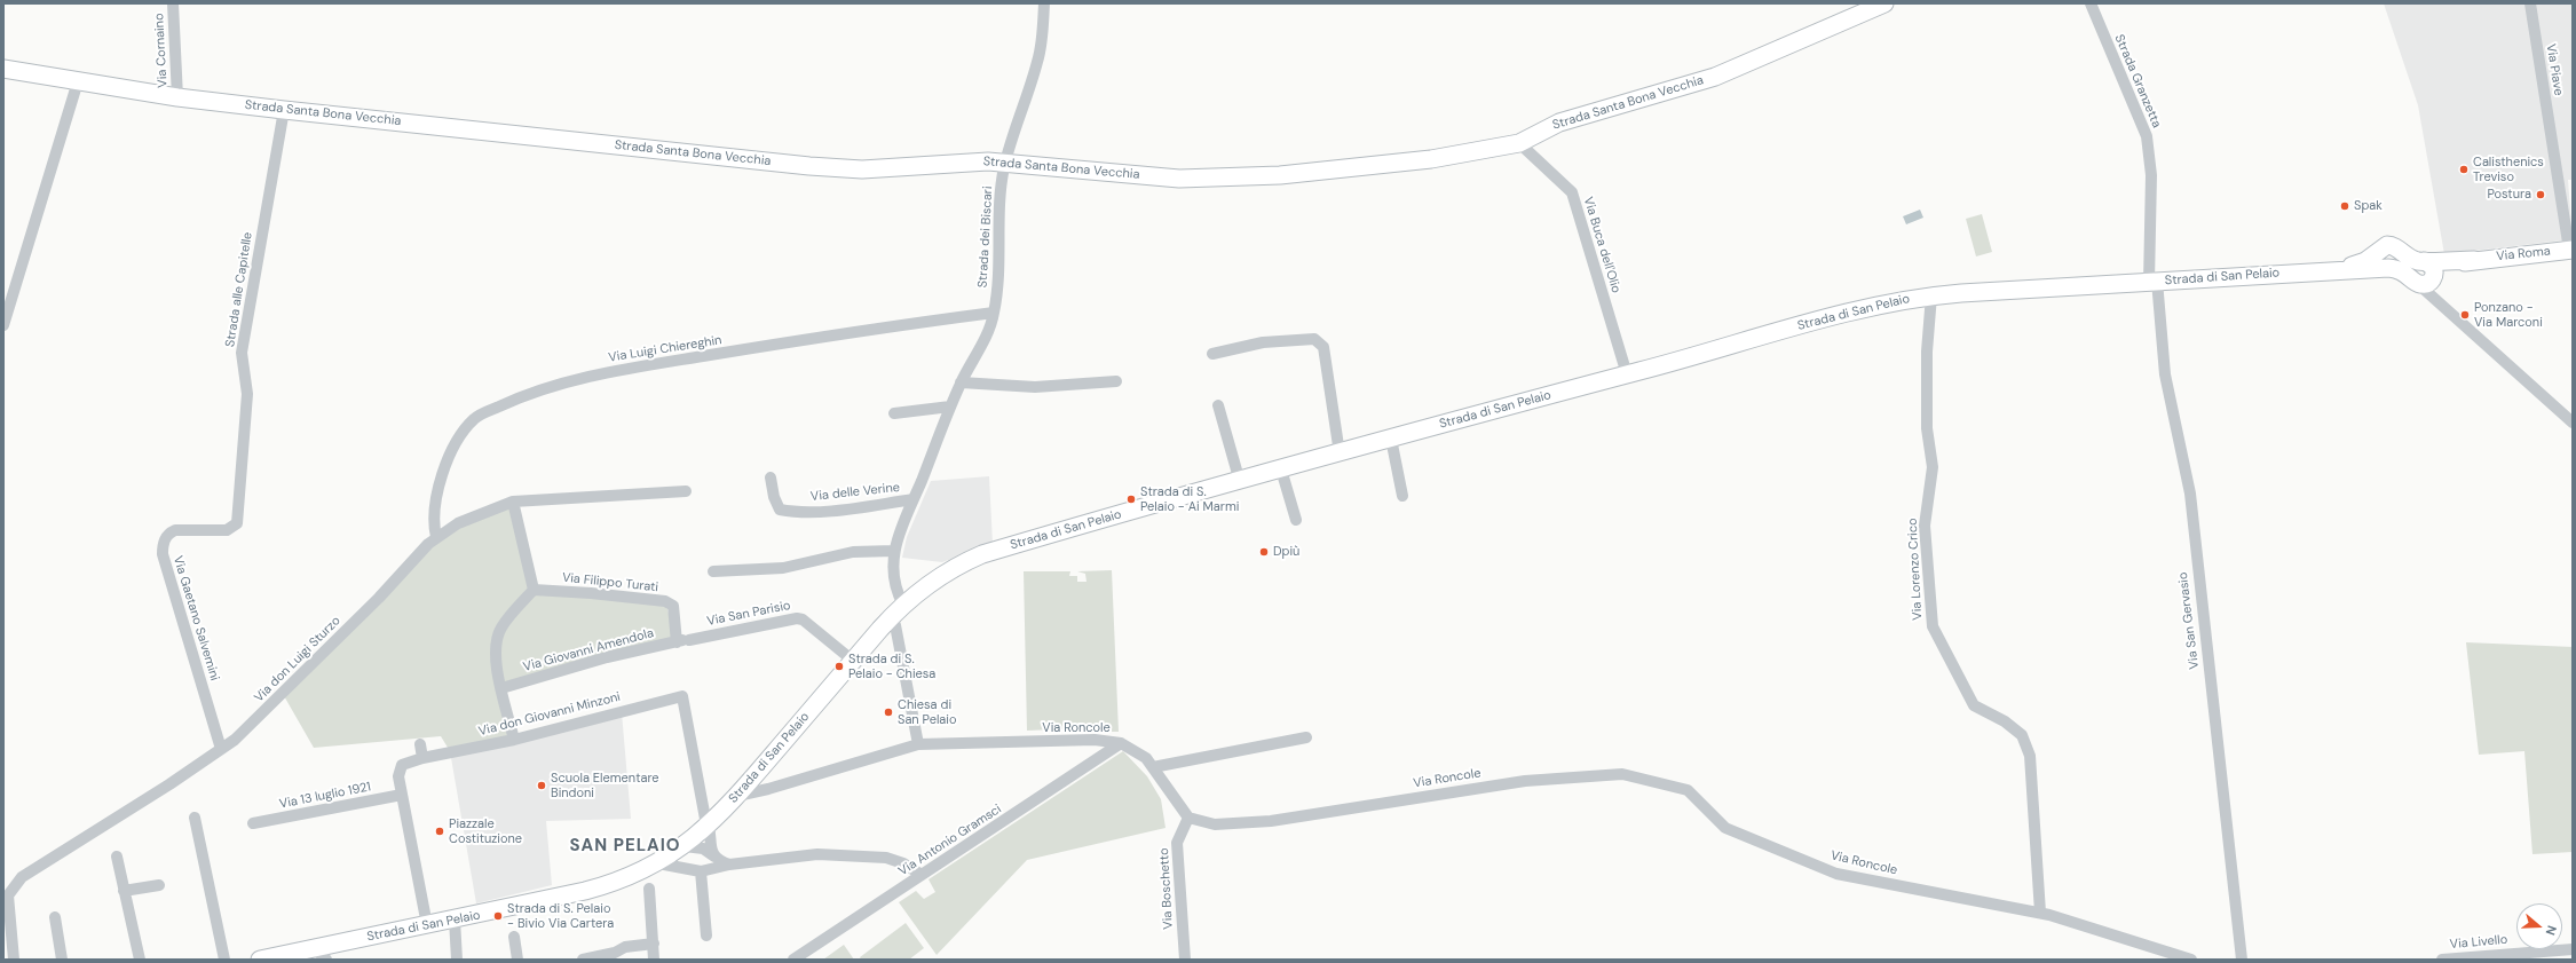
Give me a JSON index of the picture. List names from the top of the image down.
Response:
{
  "streets": {
    "main road": ["Strada Santa Bona Vecchia", "Via Roma", "Strada di San Pelaio"],
    "street": [
      "Via Cornaino",
      "Via Piave",
      "Strada Granzetta",
      "Strada dei Biscari",
      "Via Buca dell'Olio",
      "Strada alle Capitelle",
      "Via Luigi Chiereghin",
      "Via delle Verine",
      "Via Lorenzo Crico",
      "Via Filippo Turati",
      "Via San Parisio",
      "Via Gaetano Salvemini",
      "Via San Gervasio",
      "Via Giovanni Amendola",
      "Via don Luigi Sturzo",
      "Via don Giovanni Minzoni",
      "Via Roncole",
      "Via 13 luglio 1921",
      "Via Antonio Gramsci",
      "Via Boschetto",
      "Via Livello"
    ]
  },
  "crossings": [
    ["Via Cornaino", "Strada Santa Bona Vecchia"],
    ["Via Piave", "Via Roma"],
    ["Strada Granzetta", "Strada di San Pelaio"],
    ["Strada Granzetta", "Via San Gervasio"],
    ["Strada Santa Bona Vecchia", "Strada dei Biscari"],
    ["Strada Santa Bona Vecchia", "Via Buca dell'Olio"],
    ["Strada Santa Bona Vecchia", "Strada alle Capitelle"],
    ["Strada dei Biscari", "Via Luigi Chiereghin"],
    ["Strada dei Biscari", "Via delle Verine"],
    ["Via Buca dell'Olio", "Strada di San Pelaio"],
    ["Via Roma", "Strada di San Pelaio"],
    ["Strada di San Pelaio", "Via delle Verine"],
    ["Strada di San Pelaio", "Via Lorenzo Crico"],
    ["Strada di San Pelaio", "Via San Parisio"],
    ["Strada di San Pelaio", "Via San Gervasio"],
    ["Strada di San Pelaio", "Via don Giovanni Minzoni"],
    ["Strada di San Pelaio", "Via Roncole"],
    ["Strada alle Capitelle", "Via Gaetano Salvemini"],
    ["Via Luigi Chiereghin", "Via delle Verine"],
    ["Via Luigi Chiereghin", "Via don Luigi Sturzo"],
    ["Via Lorenzo Crico", "Via Roncole"],
    ["Via Filippo Turati", "Via San Parisio"],
    ["Via Filippo Turati", "Via Giovanni Amendola"],
    ["Via San Parisio", "Via Giovanni Amendola"],
    ["Via Gaetano Salvemini", "Via don Luigi Sturzo"],
    ["Via Roncole", "Via Antonio Gramsci"],
    ["Via Roncole", "Via Boschetto"]
  ],
  "districts": ["SAN PELAIO"],
  "places": [
    "Calisthenics Treviso",
    "Postura",
    "Spak",
    "Ponzano - Via Marconi",
    "Strada di S. Pelaio - Ai Marmi",
    "Dpiù",
    "Strada di S. Pelaio - Chiesa",
    "Chiesa di San Pelaio",
    "Scuola Elementare Bindoni",
    "Piazzale Costituzione",
    "Strada di S. Pelaio - Bivio Via Cartera"
  ],
  "north": "right"
}
